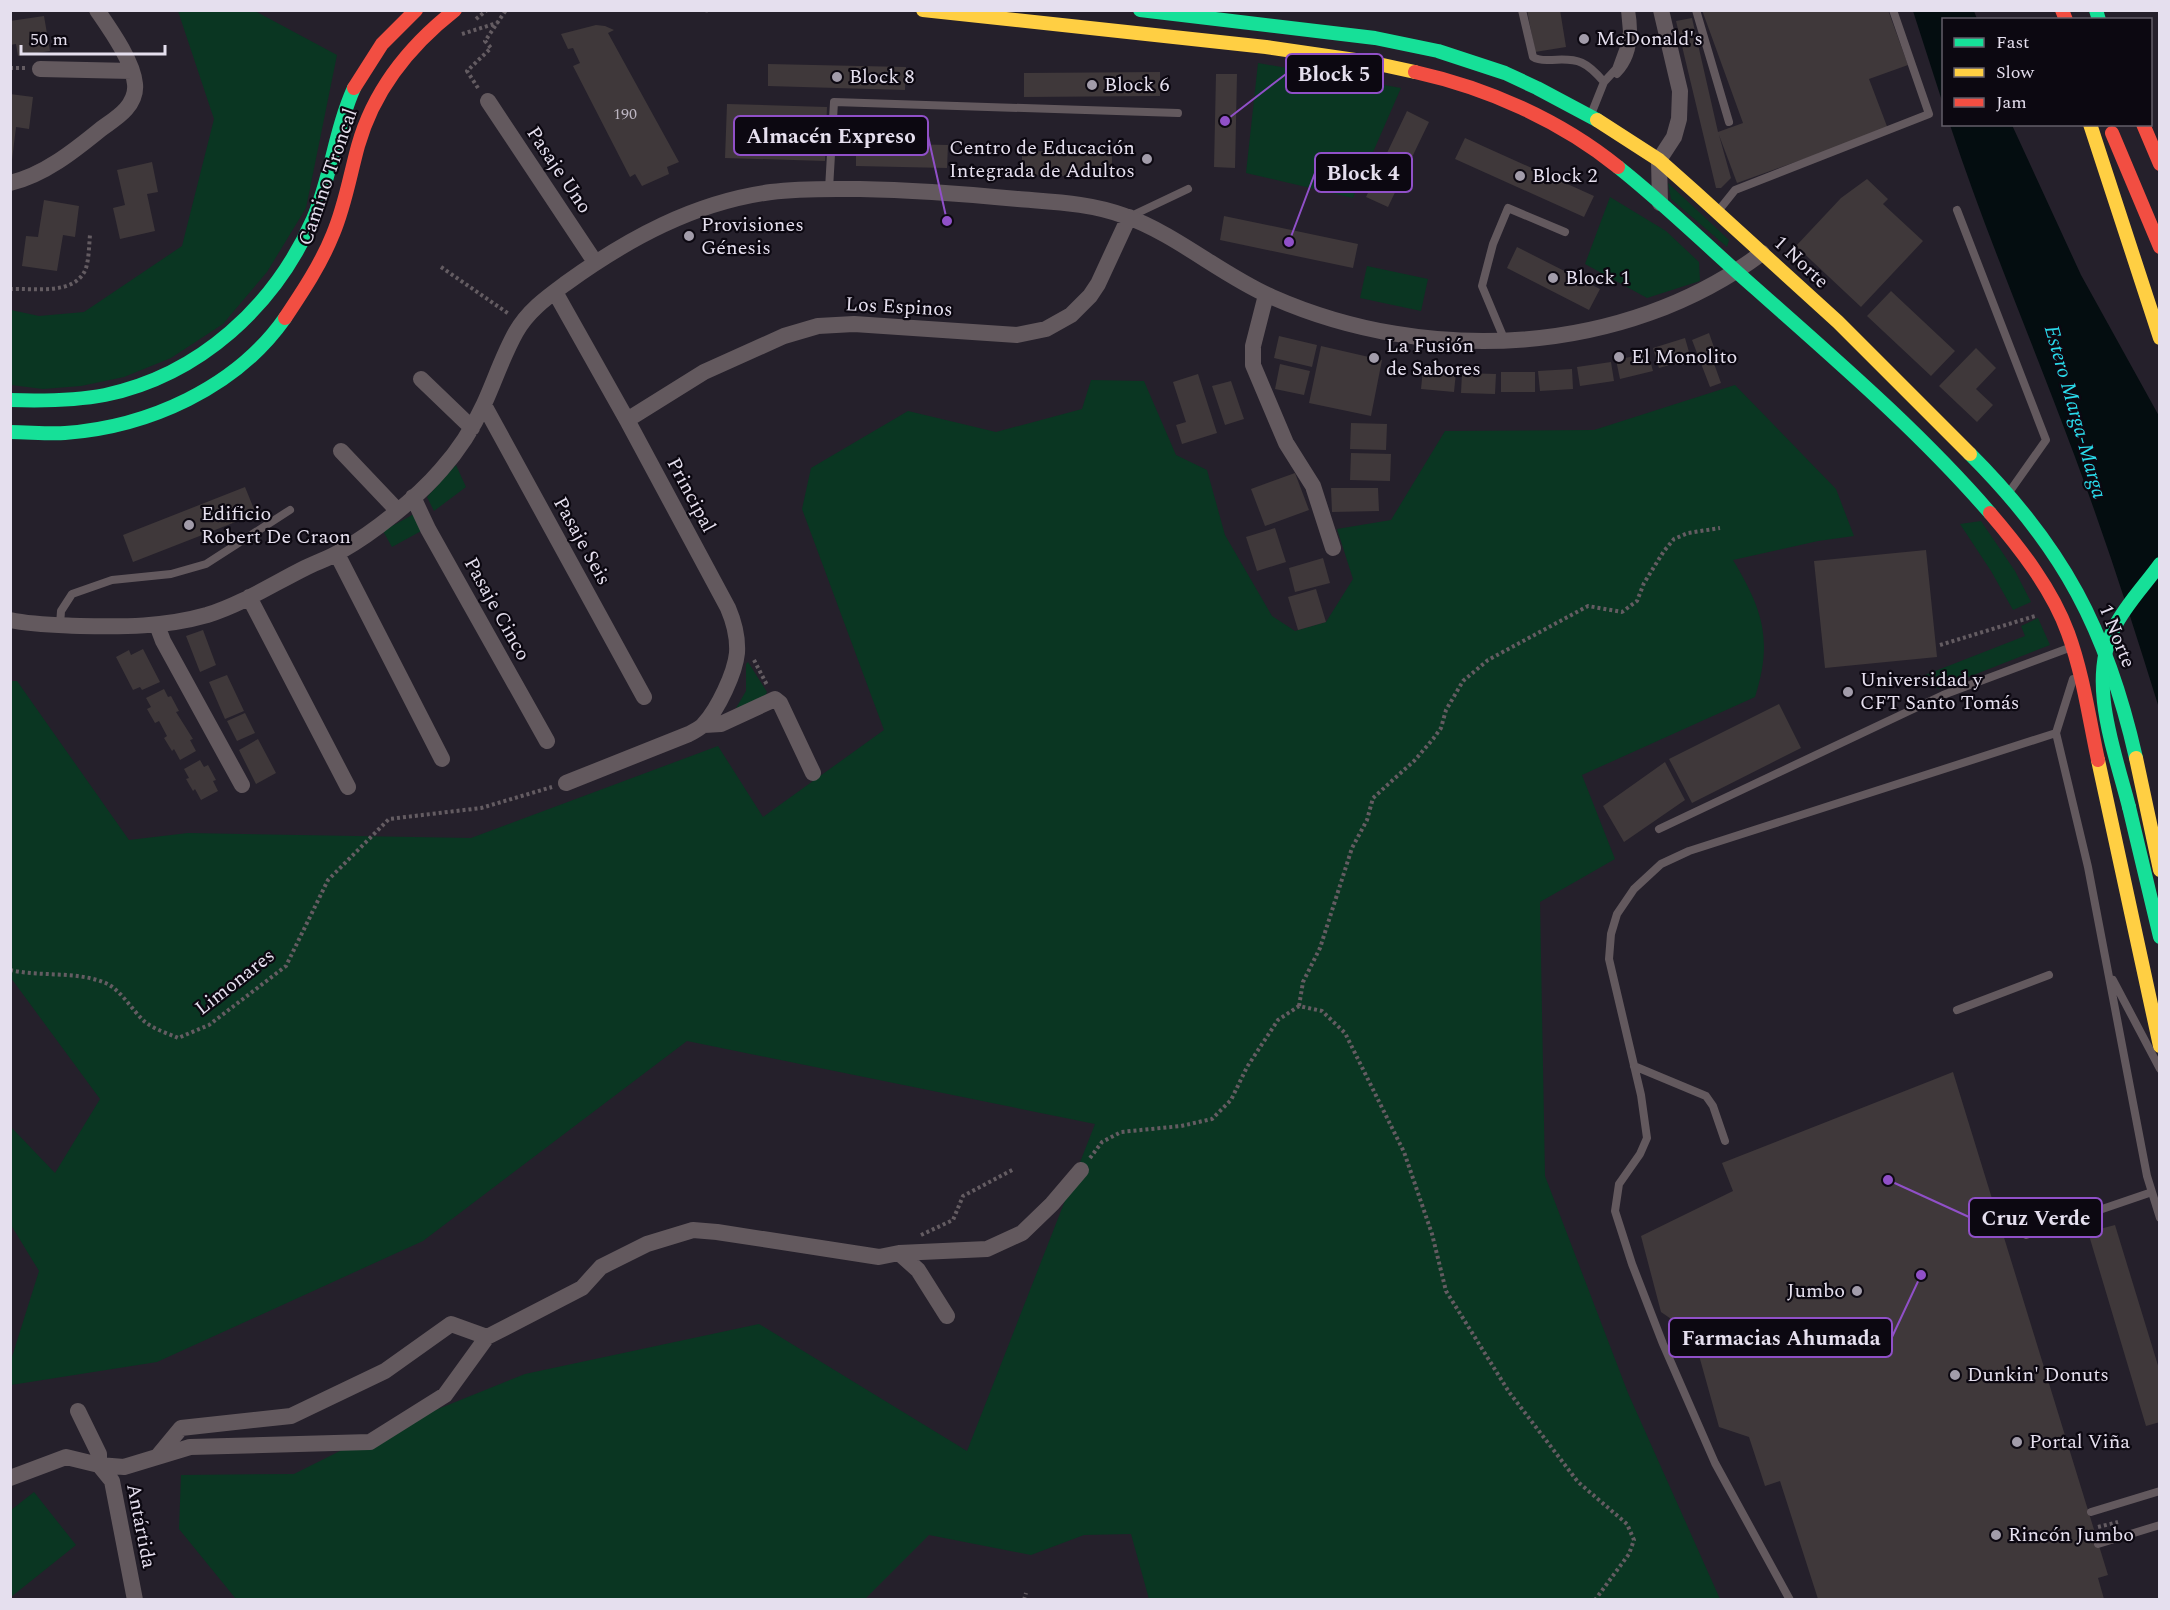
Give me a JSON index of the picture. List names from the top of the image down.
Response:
{
  "streets": {
    "main road": ["Camino Troncal", "1 Norte"],
    "street": [
      "Pasaje Uno",
      "Los Espinos",
      "Principal",
      "Pasaje Seis",
      "Pasaje Cinco",
      "Antártida"
    ],
    "path": ["Limonares"]
  },
  "crossings": [
    ["Los Espinos", "Principal"]
  ],
  "water": ["Estero Marga-Marga"],
  "places": [
    "McDonald's",
    "Block 8",
    "Block 6",
    "Block 5",
    "Centro de Educación Integrada de Adultos",
    "Block 2",
    "Almacén Expreso",
    "Provisiones Génesis",
    "Block 4",
    "Block 1",
    "El Monolito",
    "La Fusión de Sabores",
    "Edificio Robert De Craon",
    "Universidad y CFT Santo Tomás",
    "Cruz Verde",
    "Farmacias Ahumada",
    "Jumbo",
    "Dunkin' Donuts",
    "Portal Viña",
    "Rincón Jumbo"
  ],
  "house_numbers": ["190"],
  "legend": ["Fast", "Slow", "Jam"],
  "scale_bar": "50 m"
}
